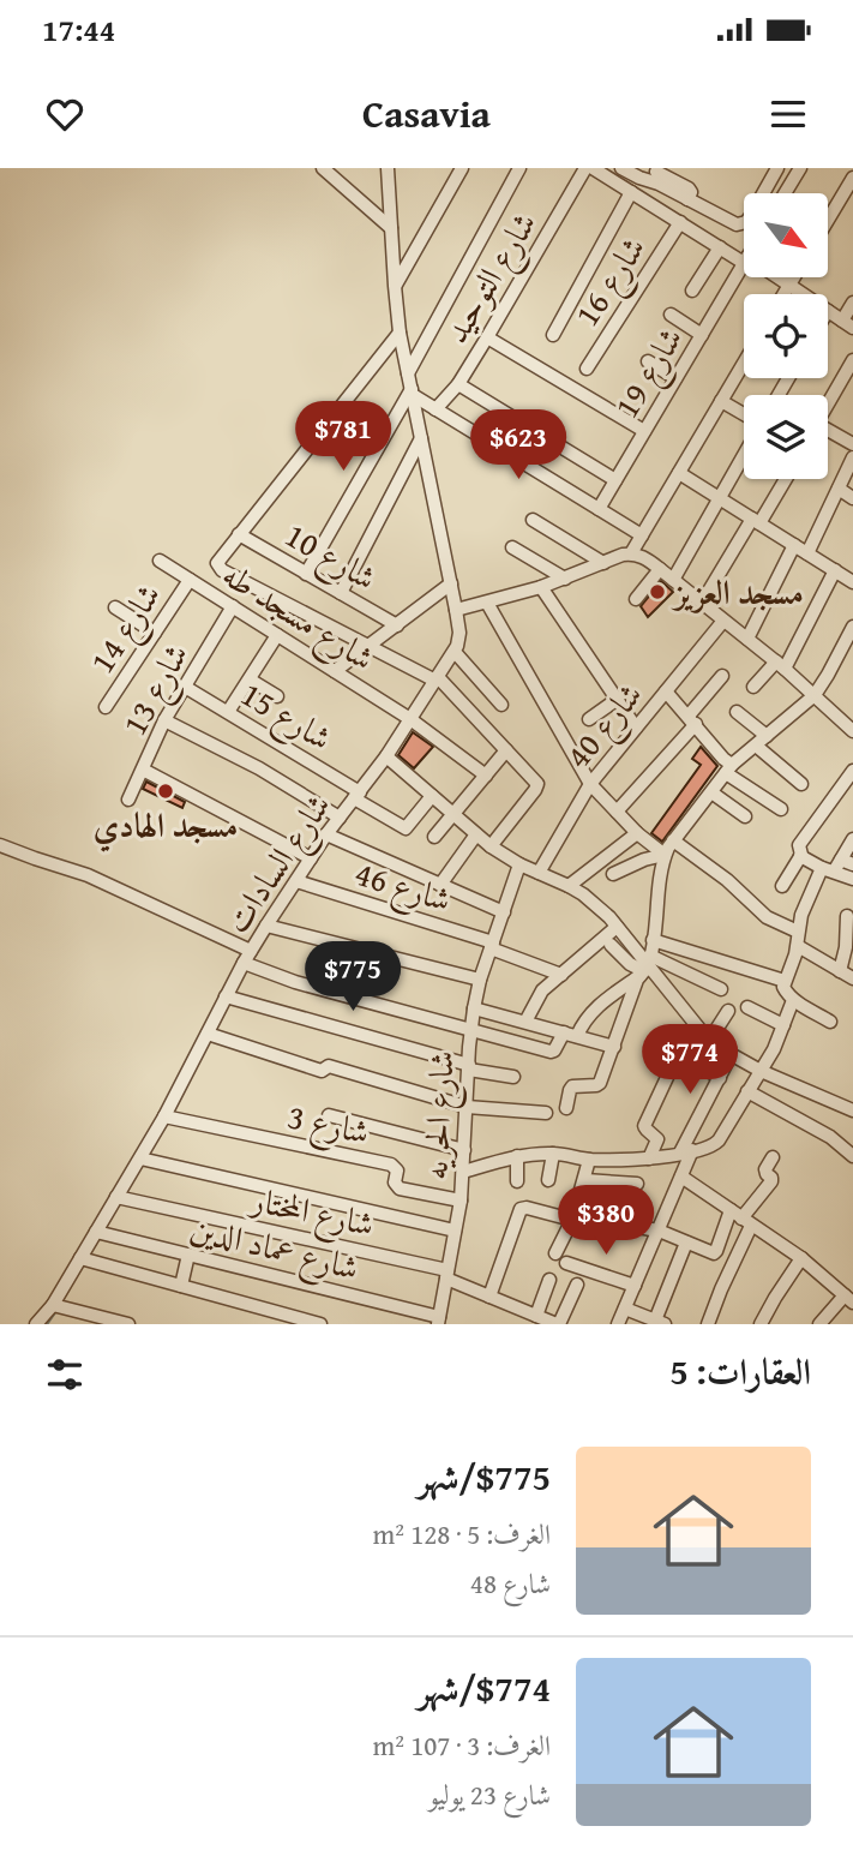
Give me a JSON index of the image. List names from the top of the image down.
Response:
{
  "streets": {
    "street": [
      "شارع التوحيد",
      "شارع 16",
      "شارع 19",
      "شارع 10",
      "شارع مسجد طه",
      "شارع 14",
      "شارع 13",
      "شارع 15",
      "شارع 40",
      "شارع السادات",
      "شارع 46",
      "شارع الحريه",
      "شارع 3",
      "شارع المختار",
      "شارع عماد الدين"
    ]
  },
  "crossings": [
    ["شارع مسجد طه", "شارع 14"],
    ["شارع مسجد طه", "شارع 13"],
    ["شارع مسجد طه", "شارع السادات"],
    ["شارع 13", "شارع 15"],
    ["شارع 15", "شارع السادات"],
    ["شارع السادات", "شارع 46"],
    ["شارع السادات", "شارع 3"],
    ["شارع السادات", "شارع المختار"],
    ["شارع السادات", "شارع عماد الدين"],
    ["شارع 46", "شارع الحريه"],
    ["شارع الحريه", "شارع 3"],
    ["شارع الحريه", "شارع المختار"],
    ["شارع الحريه", "شارع عماد الدين"]
  ],
  "places": ["مسجد العزيز", "مسجد الهادي"],
  "north": "bottom right",
  "page": {
    "status": "17:44",
    "header": "Casavia",
    "price": [
      "$781",
      "$623",
      "$775",
      "$774",
      "$380"
    ],
    "heading": "العقارات: 5",
    "list": [
      {
        "name": "$775/شهر",
        "note": "الغرف: 5 · 128 m² · شارع 48"
      },
      {
        "name": "$774/شهر",
        "note": "الغرف: 3 · 107 m² · شارع 23 يوليو"
      }
    ]
  }
}
